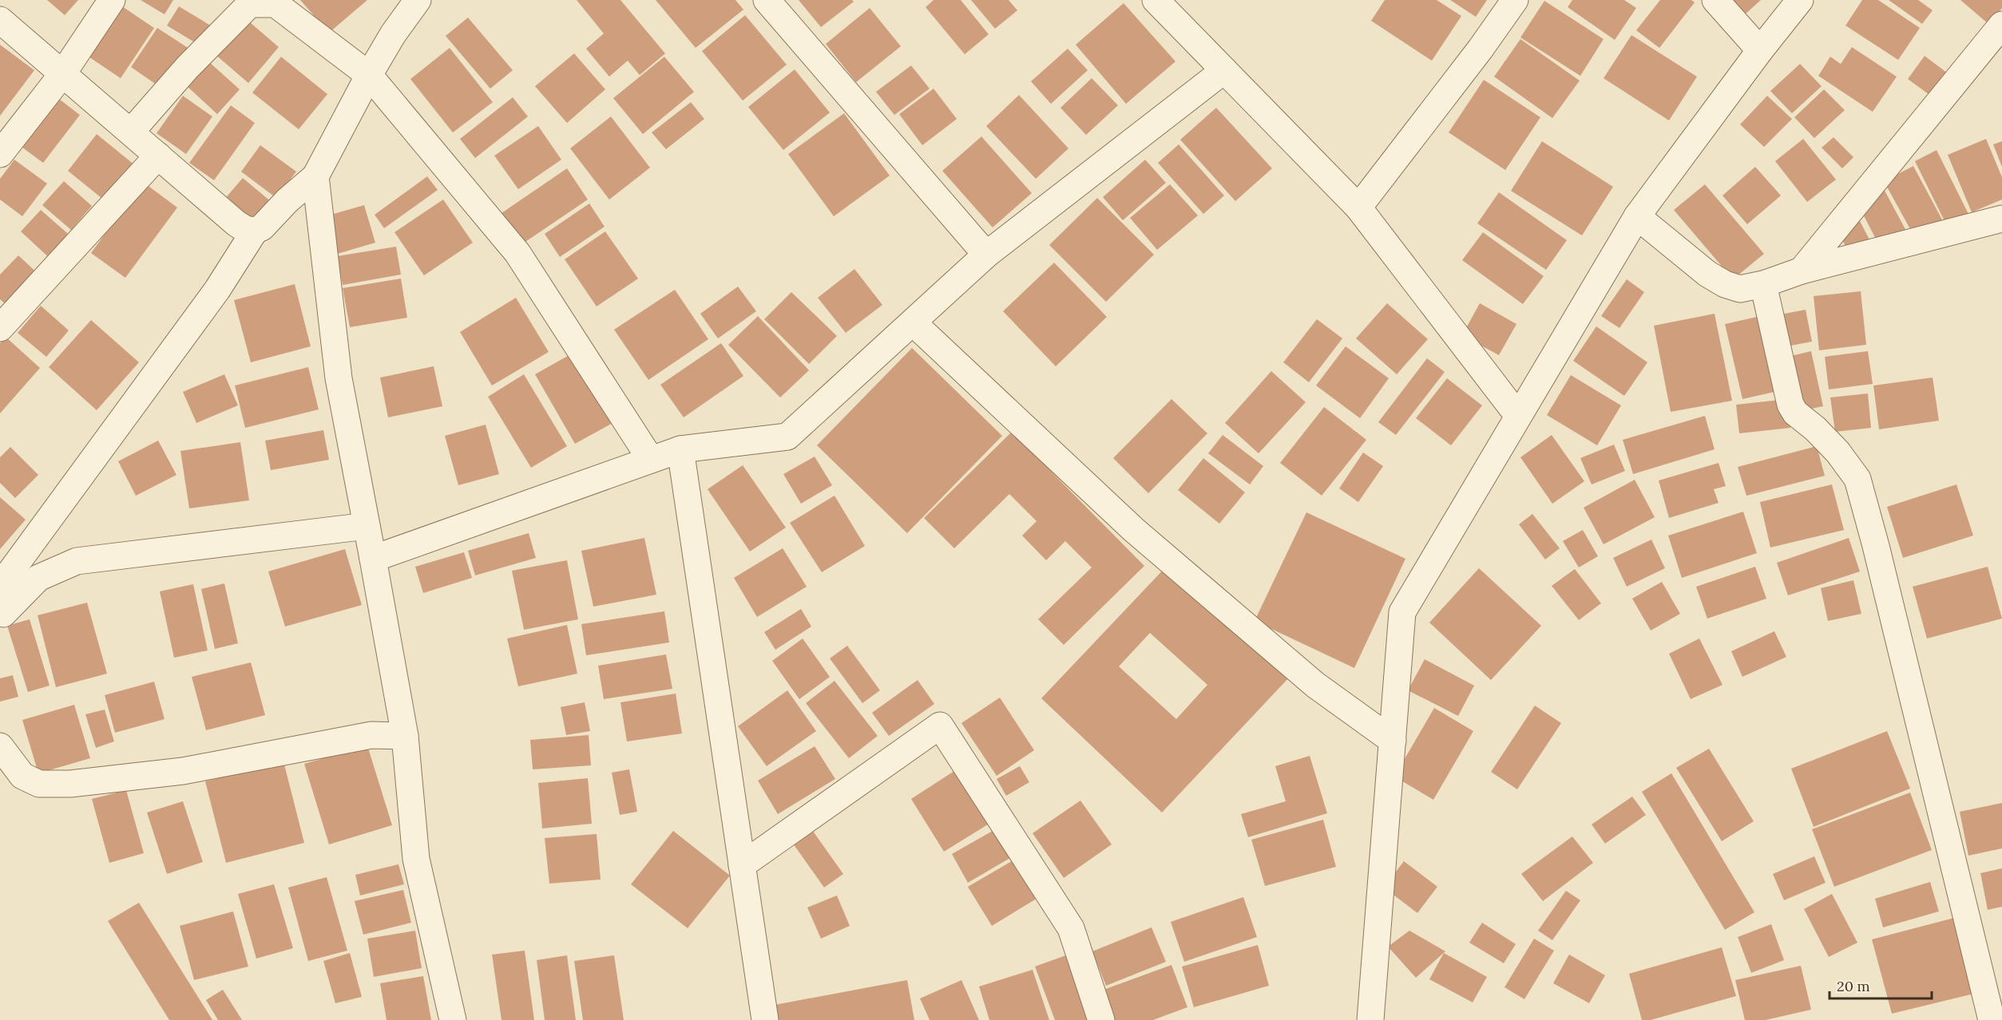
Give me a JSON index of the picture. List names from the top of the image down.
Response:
{
  "scale_bar": "20 m"
}
